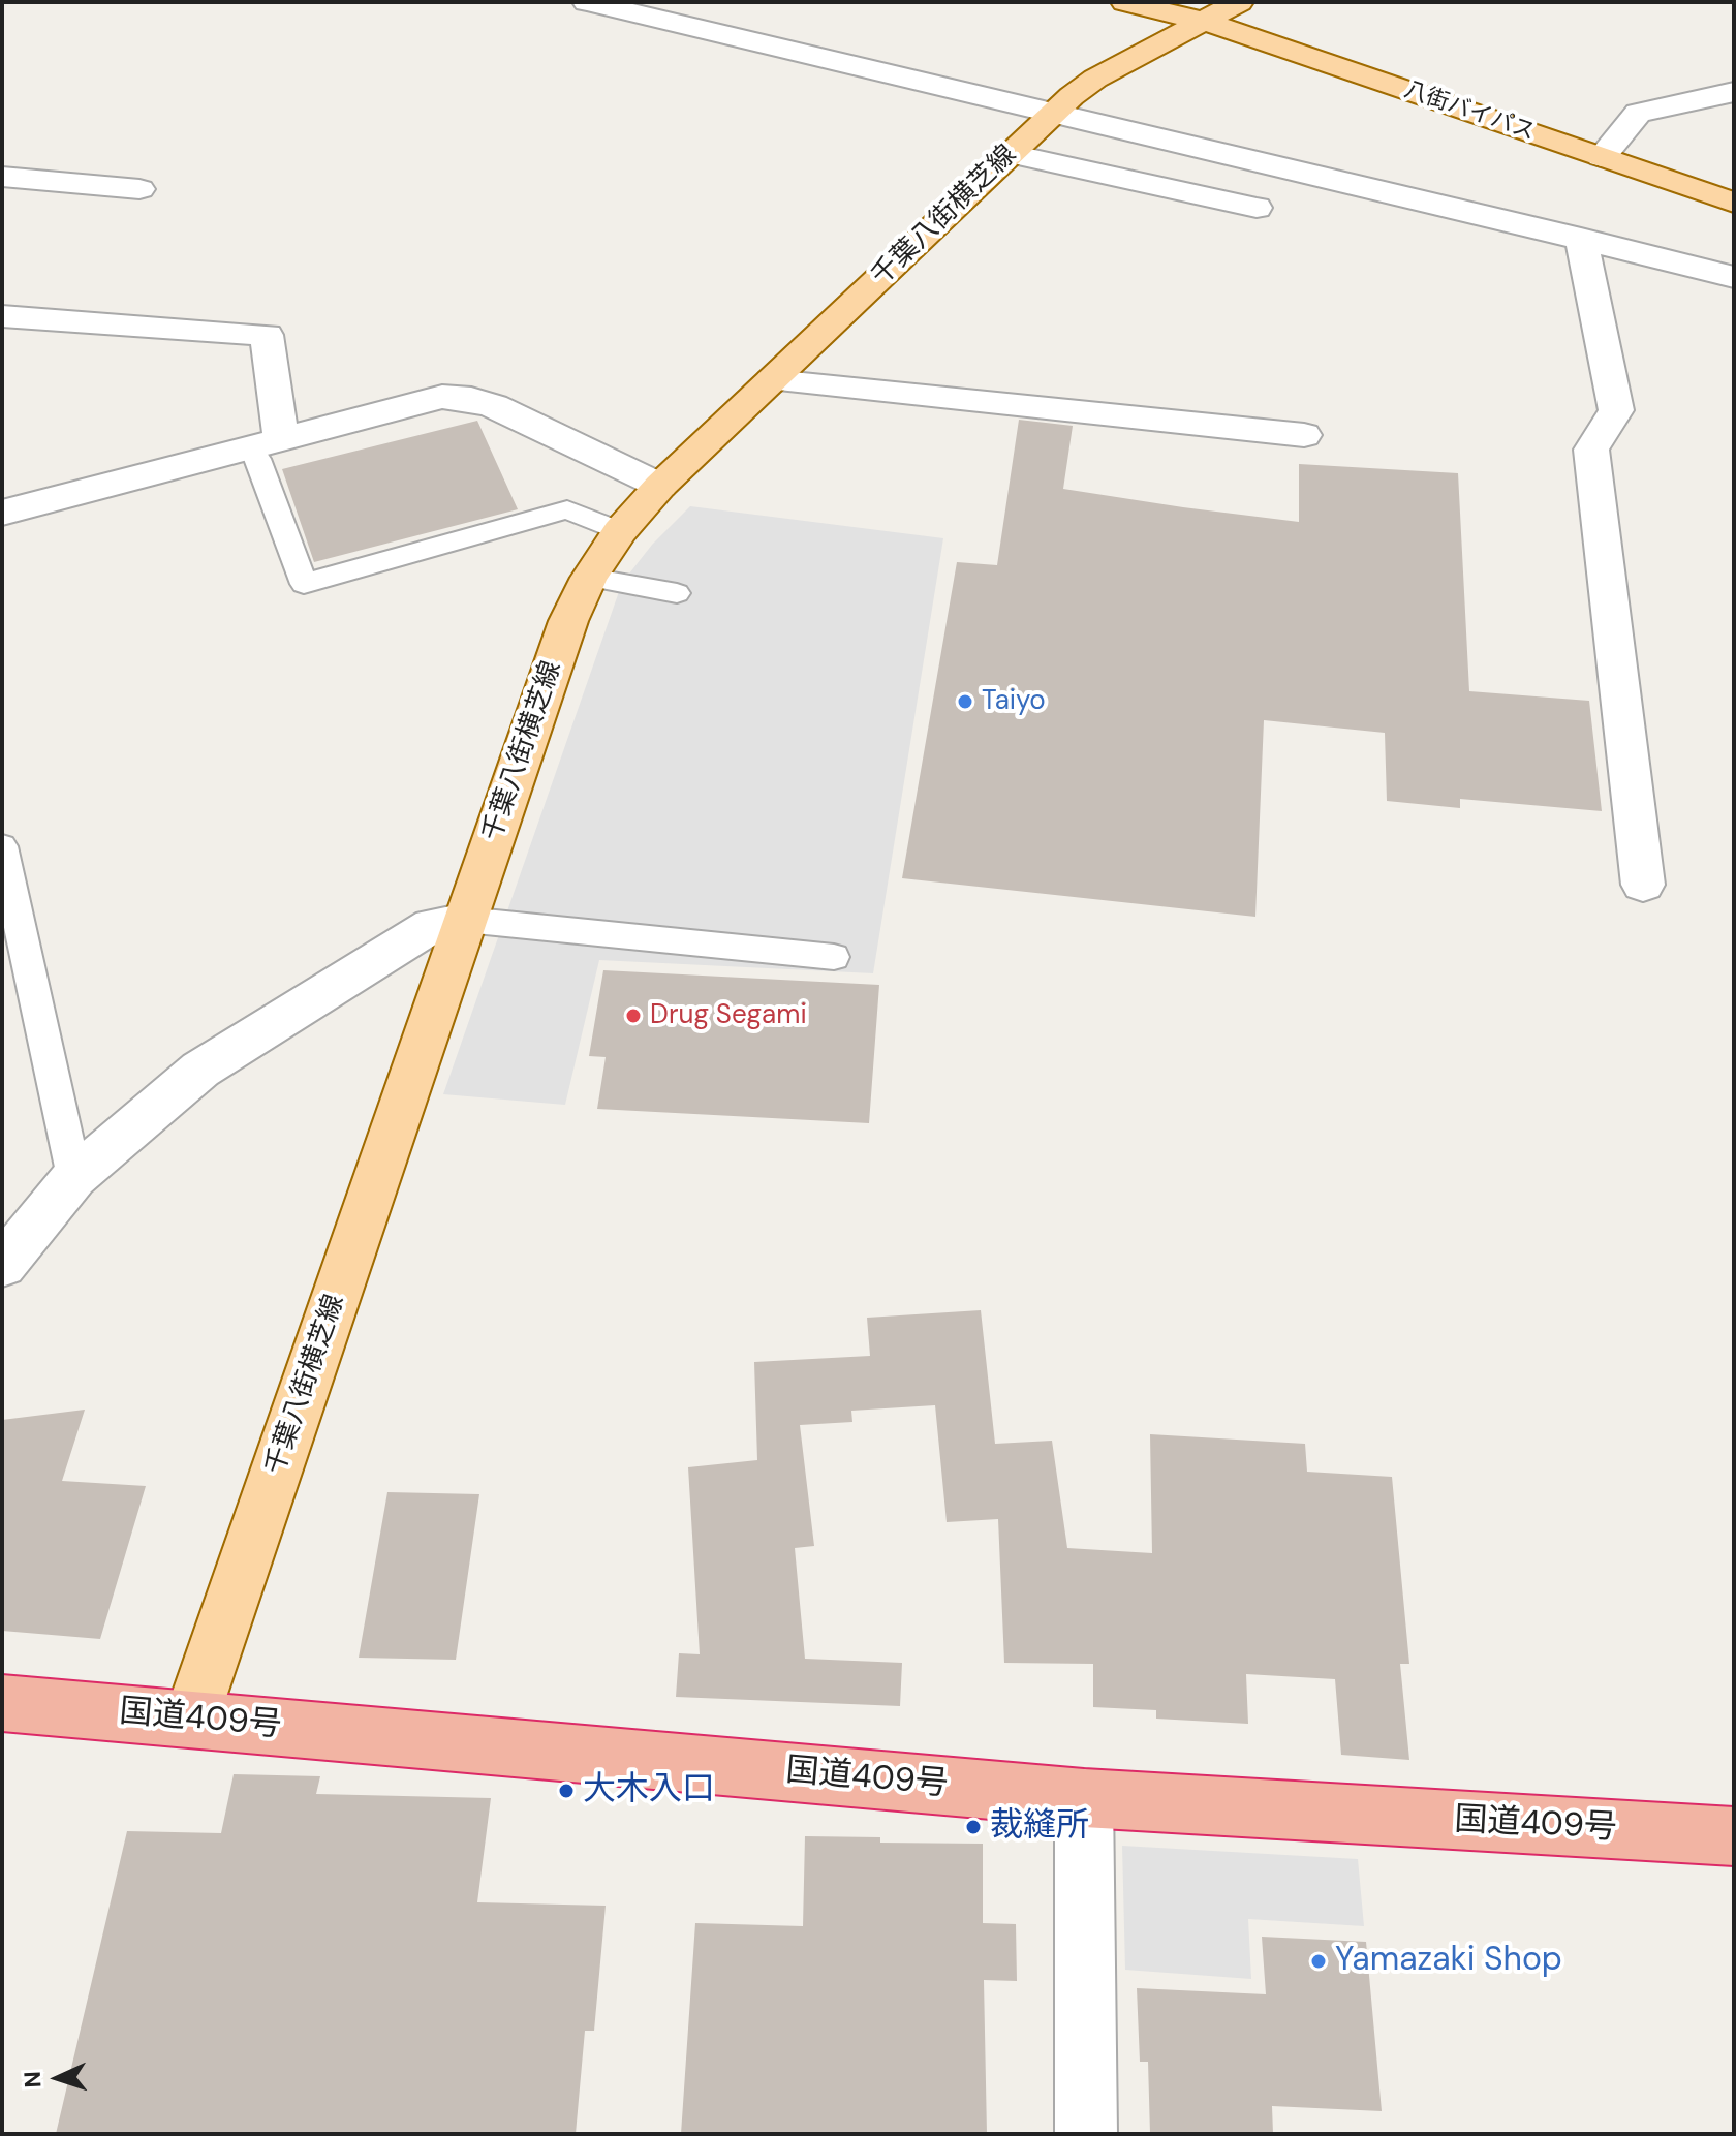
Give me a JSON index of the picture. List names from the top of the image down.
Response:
{
  "streets": {
    "highway": ["国道409号"],
    "main road": ["八街バイパス", "千葉八街横芝線"]
  },
  "crossings": [
    ["八街バイパス", "千葉八街横芝線"],
    ["千葉八街横芝線", "国道409号"]
  ],
  "places": [
    "Taiyo",
    "Drug Segami",
    "大木入口",
    "裁縫所",
    "Yamazaki Shop"
  ],
  "north": "left"
}
